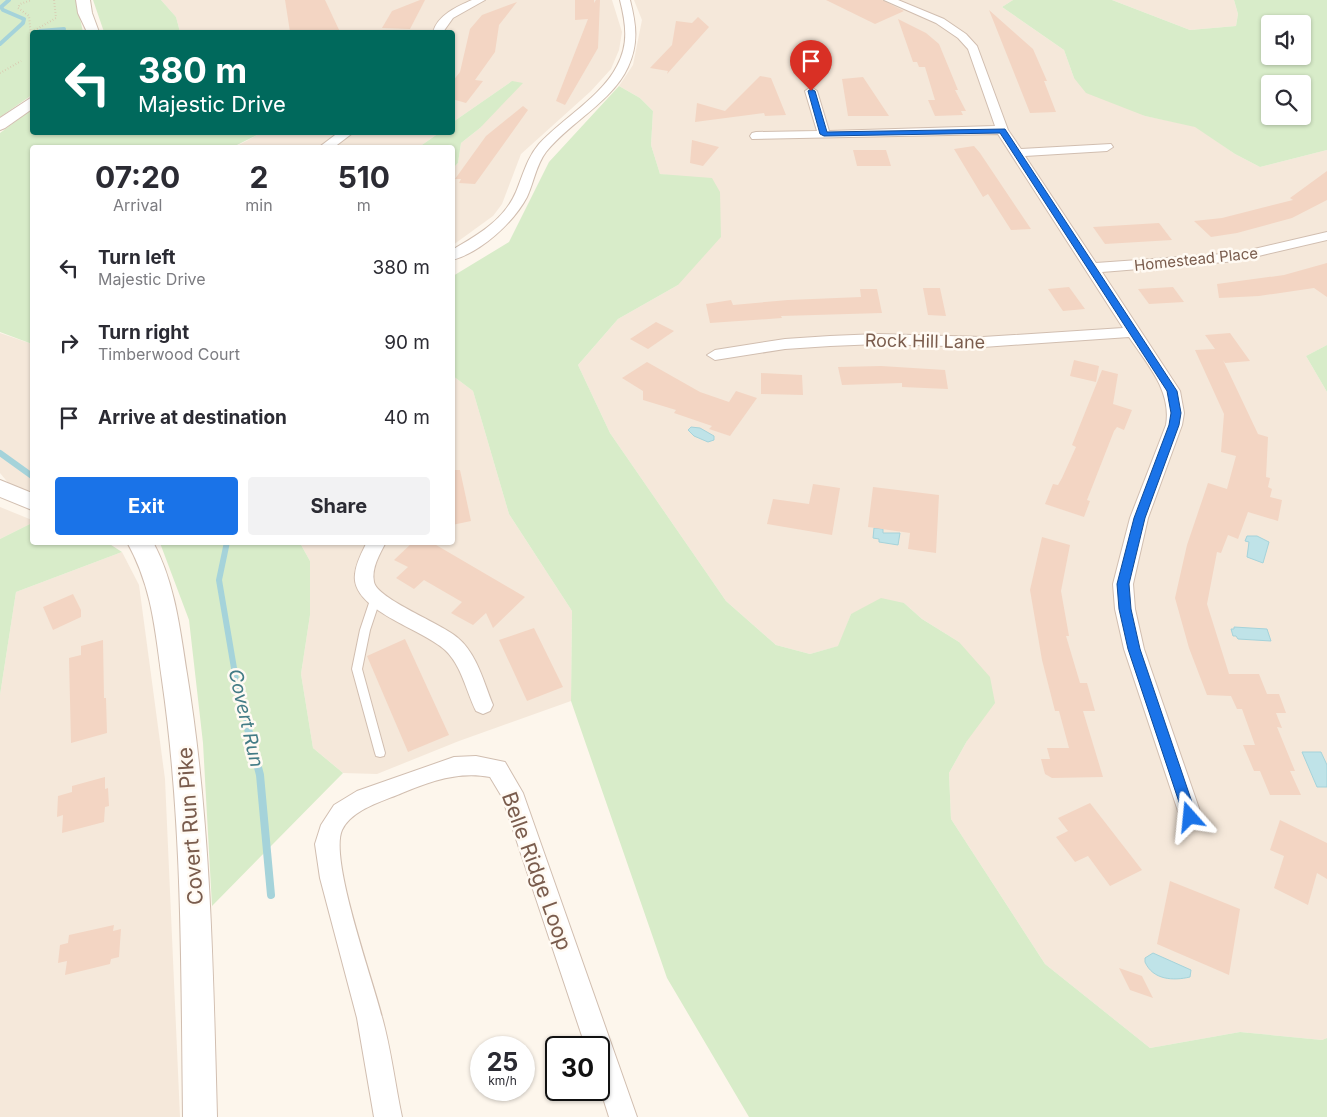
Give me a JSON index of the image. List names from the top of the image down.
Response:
{
  "streets": {
    "street": [
      "Homestead Place",
      "Rock Hill Lane",
      "Covert Run Pike",
      "Belle Ridge Loop"
    ]
  },
  "water": ["Covert Run"],
  "page": {
    "turn": ["380 m", "Majestic Drive"],
    "eta": [
      "07:20",
      "Arrival",
      "2",
      "min",
      "510",
      "m"
    ],
    "list": [
      {
        "name": "Turn left",
        "note": "Majestic Drive",
        "value": "380 m"
      },
      {
        "name": "Turn right",
        "note": "Timberwood Court",
        "value": "90 m"
      },
      {
        "name": "Arrive at destination",
        "value": "40 m"
      }
    ],
    "buttons": ["Exit", "Share"],
    "speed": "25 km/h",
    "limit": "30"
  }
}
